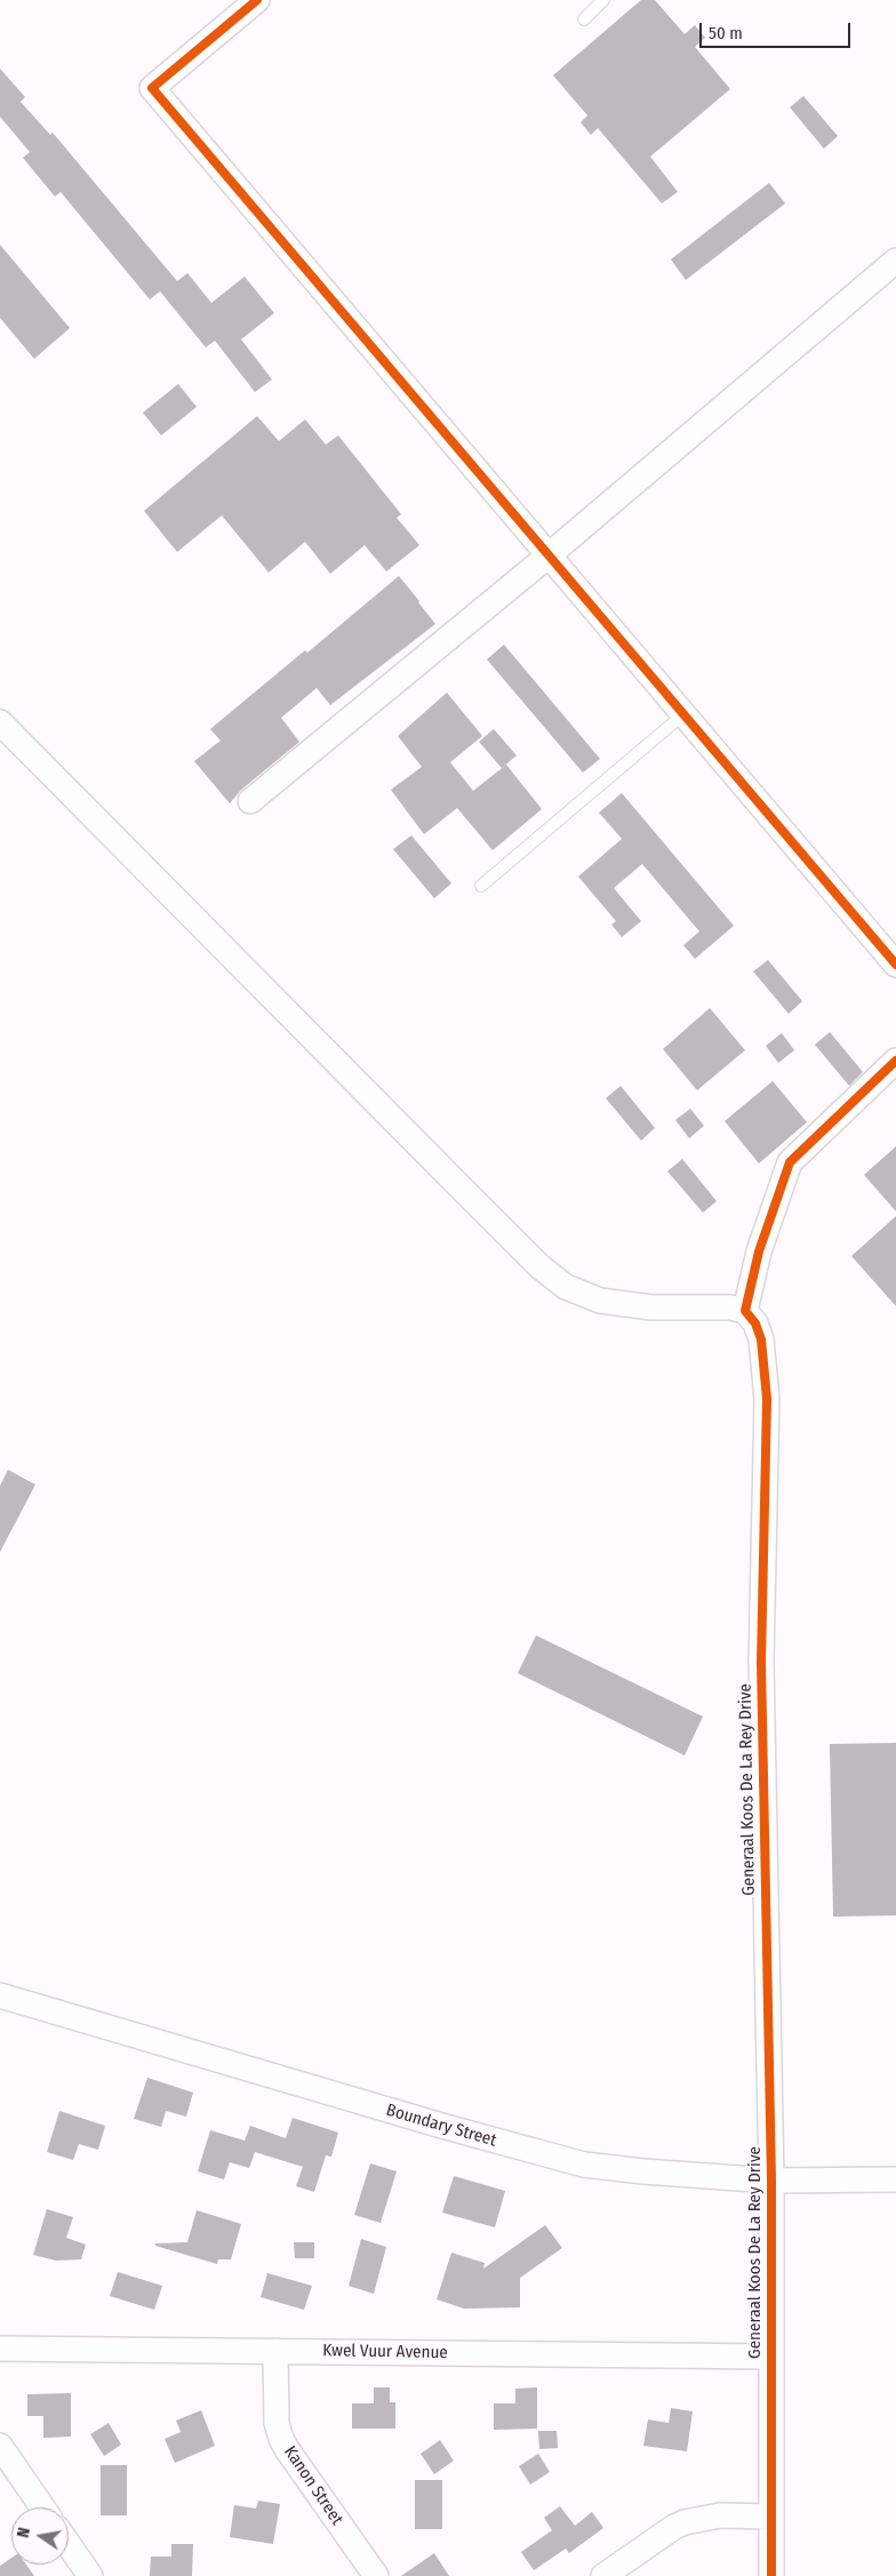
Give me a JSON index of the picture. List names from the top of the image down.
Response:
{
  "streets": {
    "street": [
      "Generaal Koos De La Rey Drive",
      "Boundary Street",
      "Kwel Vuur Avenue",
      "Kanon Street"
    ]
  },
  "crossings": [
    ["Generaal Koos De La Rey Drive", "Boundary Street"],
    ["Generaal Koos De La Rey Drive", "Kwel Vuur Avenue"],
    ["Kwel Vuur Avenue", "Kanon Street"]
  ],
  "scale_bar": "50 m",
  "north": "left"
}
